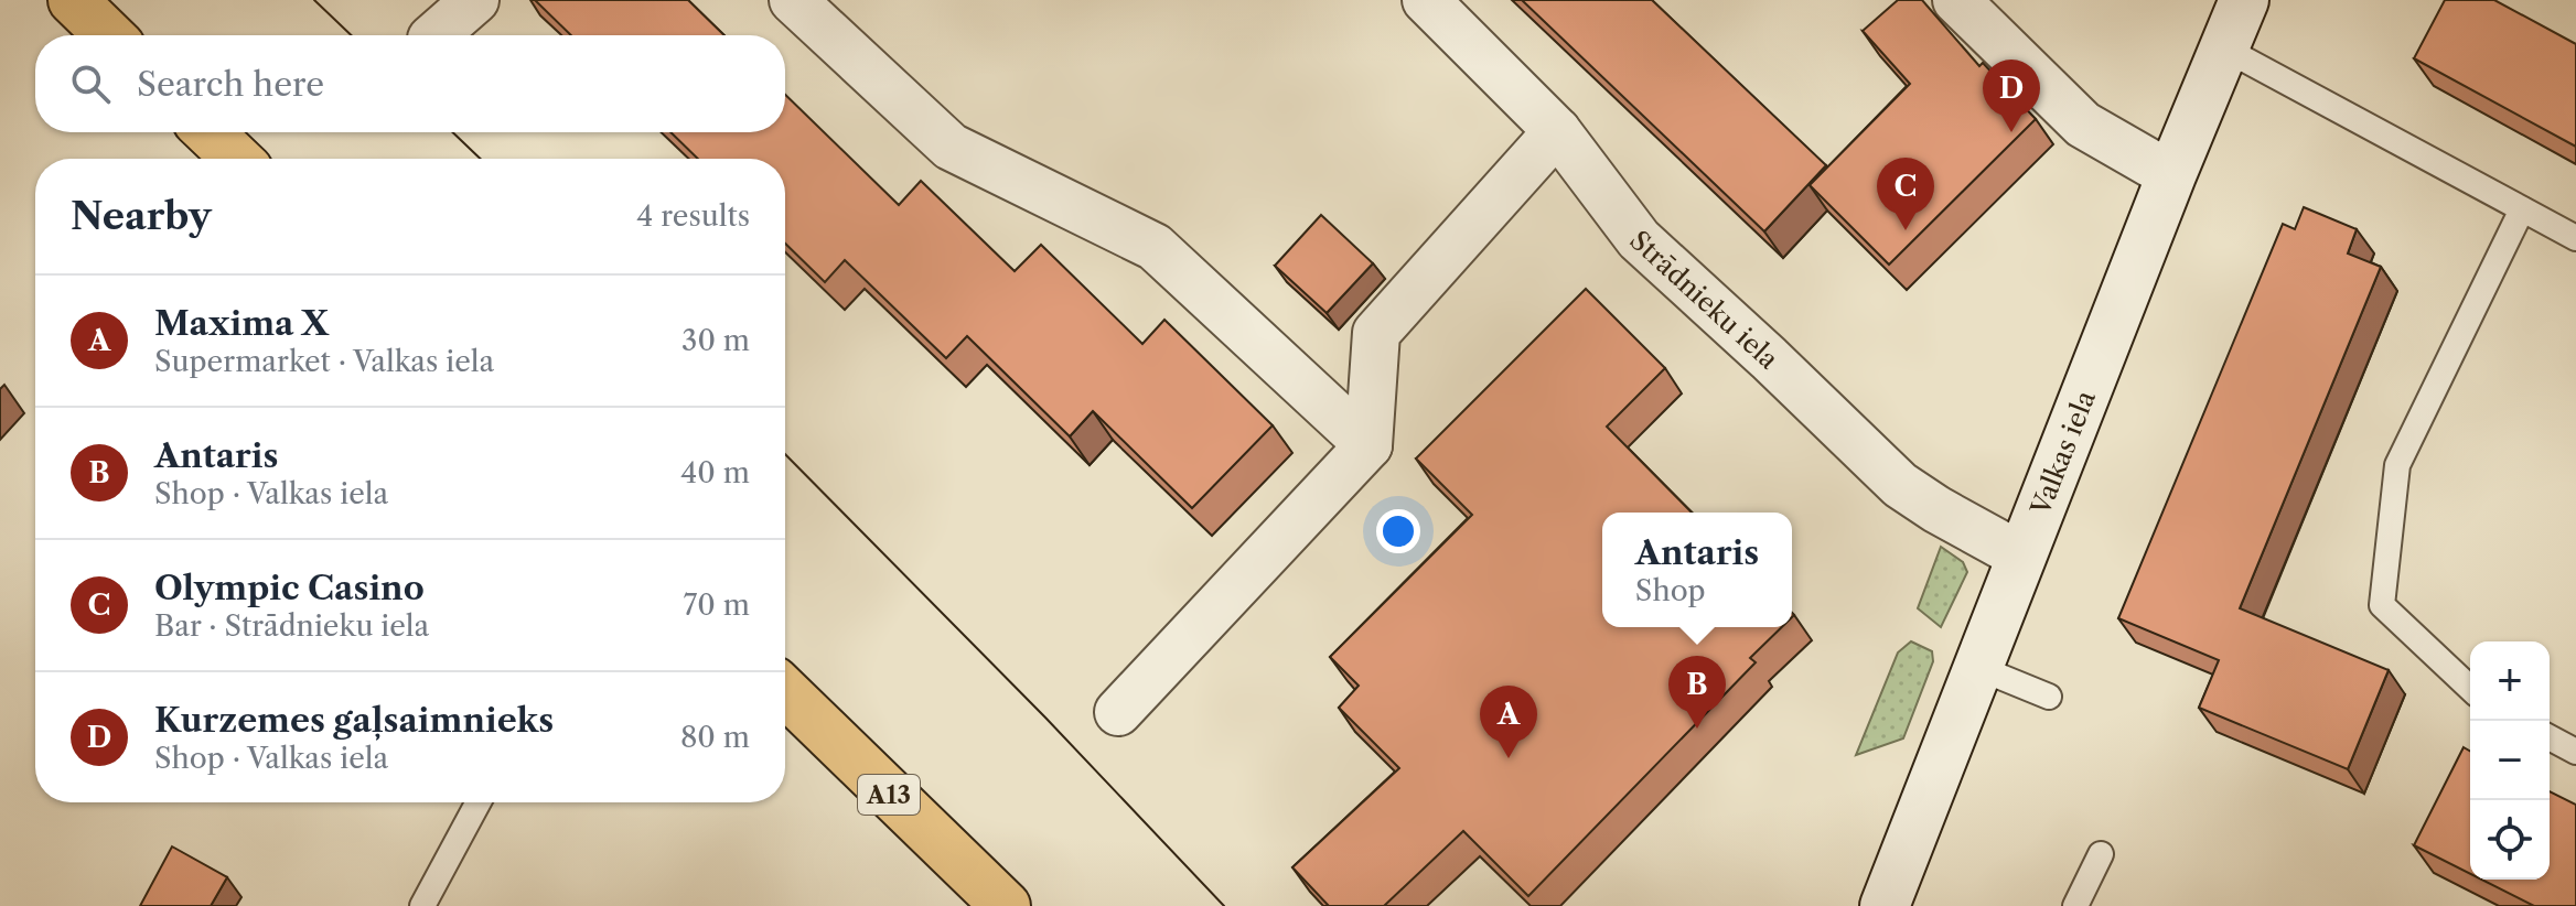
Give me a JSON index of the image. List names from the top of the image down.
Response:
{
  "streets": {
    "main road": ["A13"],
    "street": ["Strādnieku iela", "Valkas iela"]
  },
  "crossings": [
    ["Strādnieku iela", "Valkas iela"]
  ],
  "page": {
    "search": "Search here",
    "pins": [
      "D",
      "C",
      "B",
      "A"
    ],
    "heading": ["Nearby", "4 results"],
    "list": [
      {
        "mark": "A",
        "name": "Maxima X",
        "note": "Supermarket · Valkas iela",
        "value": "30 m"
      },
      {
        "mark": "B",
        "name": "Antaris",
        "note": "Shop · Valkas iela",
        "value": "40 m"
      },
      {
        "mark": "C",
        "name": "Olympic Casino",
        "note": "Bar · Strādnieku iela",
        "value": "70 m"
      },
      {
        "mark": "D",
        "name": "Kurzemes gaļsaimnieks",
        "note": "Shop · Valkas iela",
        "value": "80 m"
      }
    ],
    "popup": ["Antaris", "Shop"],
    "map_buttons": ["+", "−"]
  }
}
